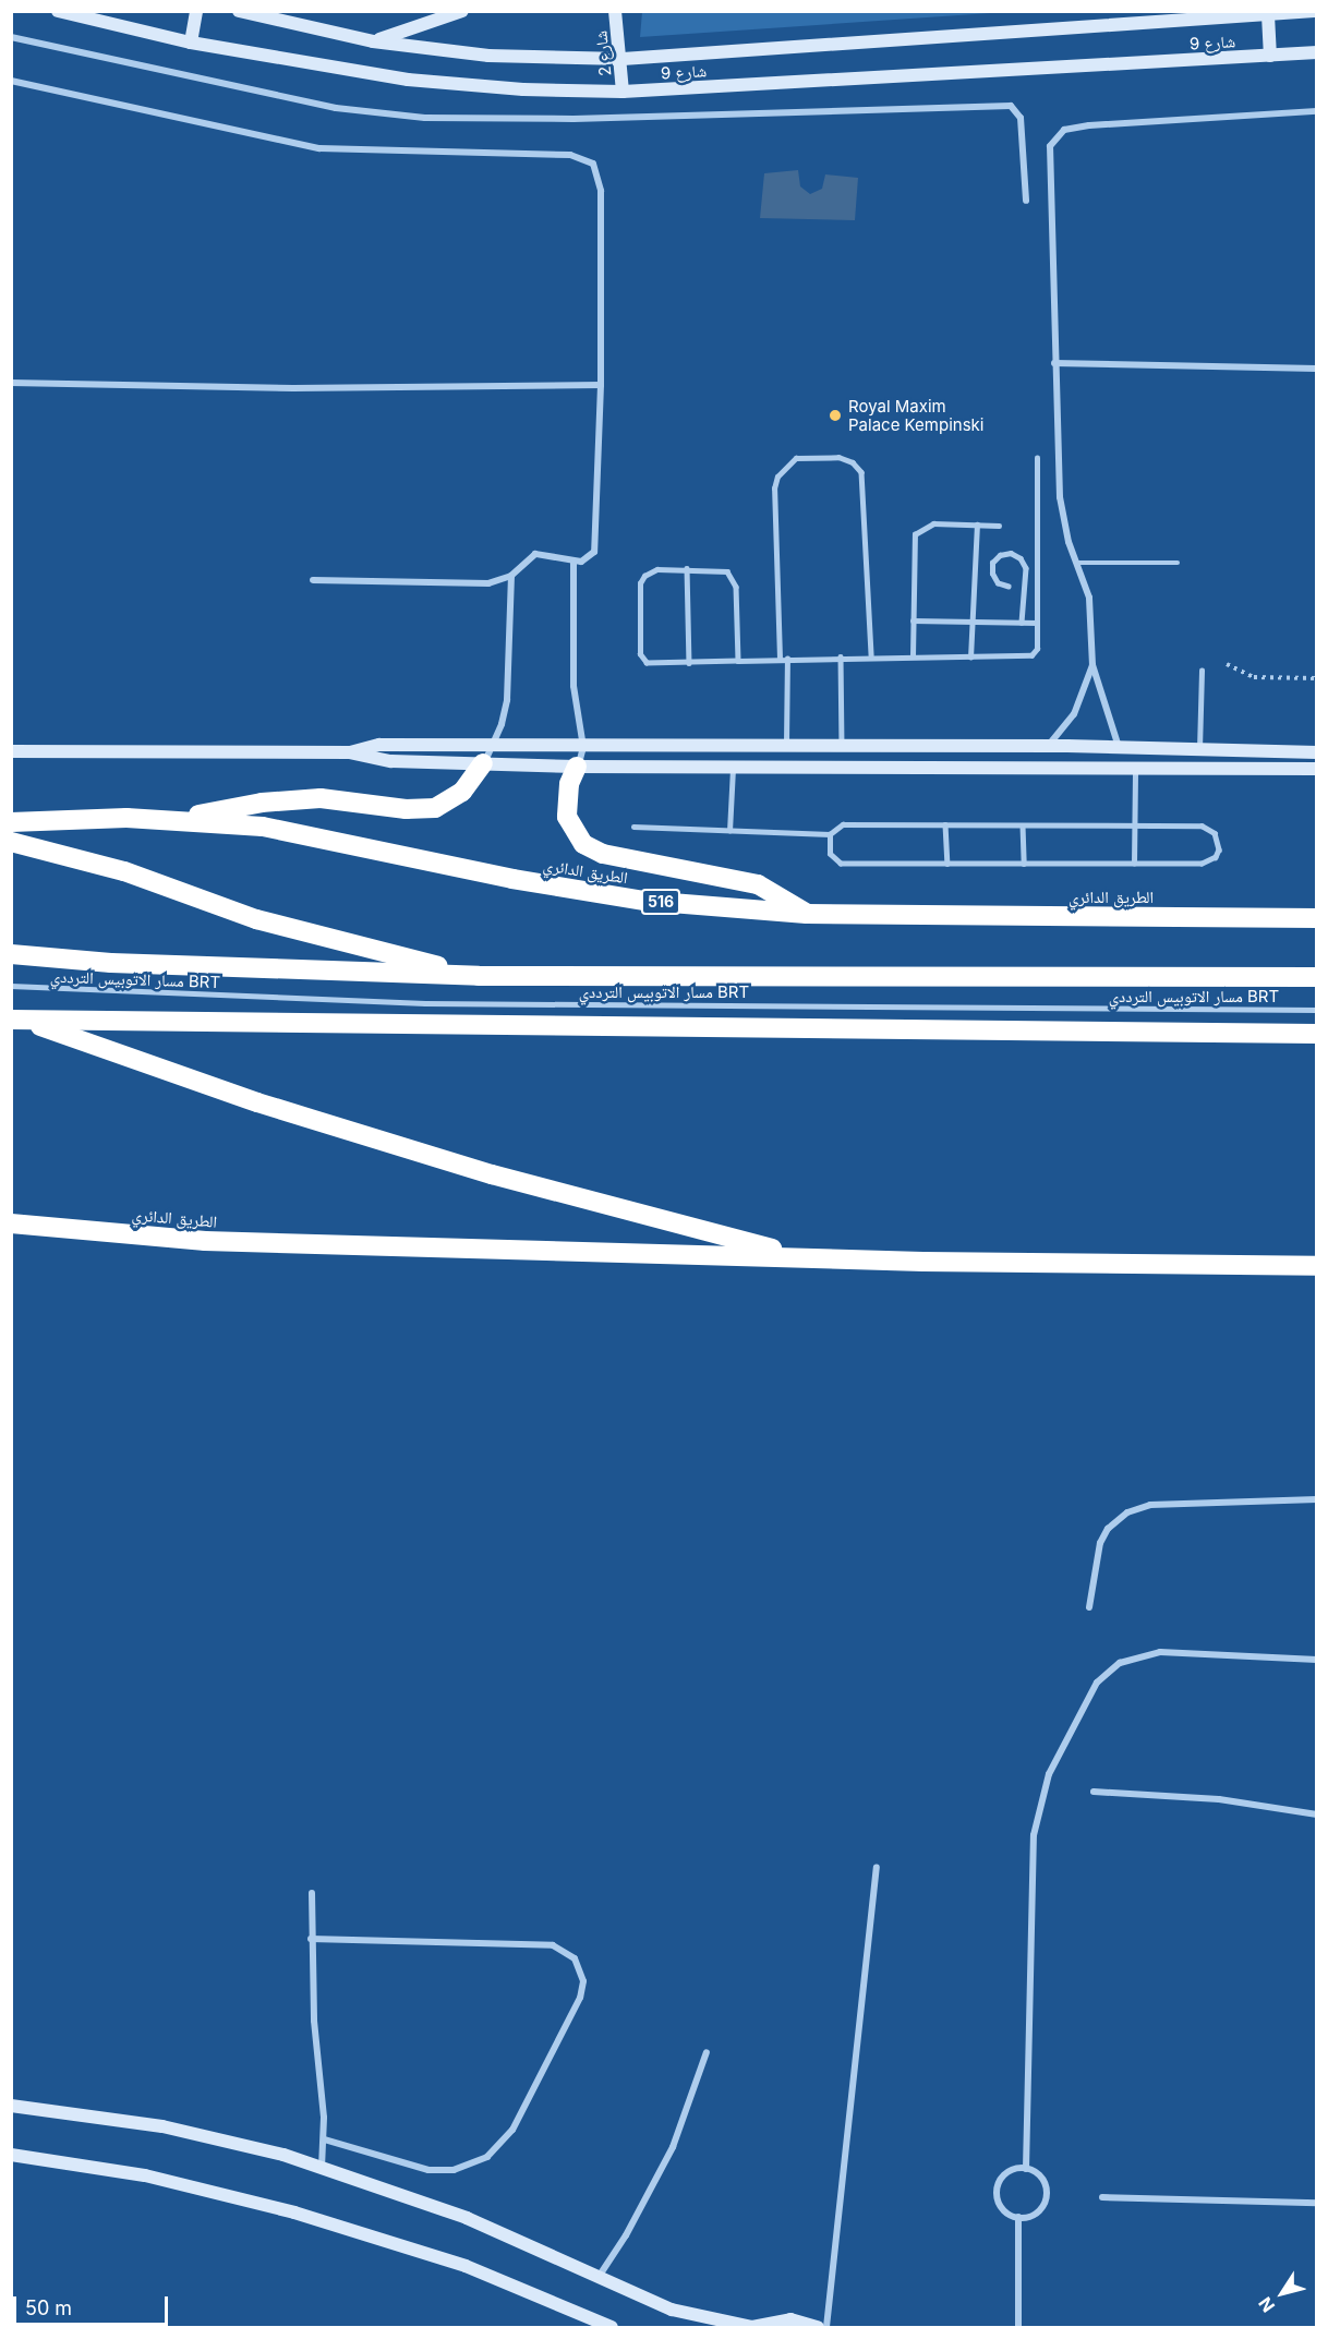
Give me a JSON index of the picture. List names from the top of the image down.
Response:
{
  "streets": {
    "highway": ["الطريق الدائري", "516"],
    "street": ["شارع 9", "شارع 2"],
    "lane": ["مسار الاتوبيس الترددي BRT"]
  },
  "crossings": [
    ["شارع 9", "شارع 2"]
  ],
  "places": ["Royal Maxim Palace Kempinski"],
  "scale_bar": "50 m",
  "north": "bottom left"
}
